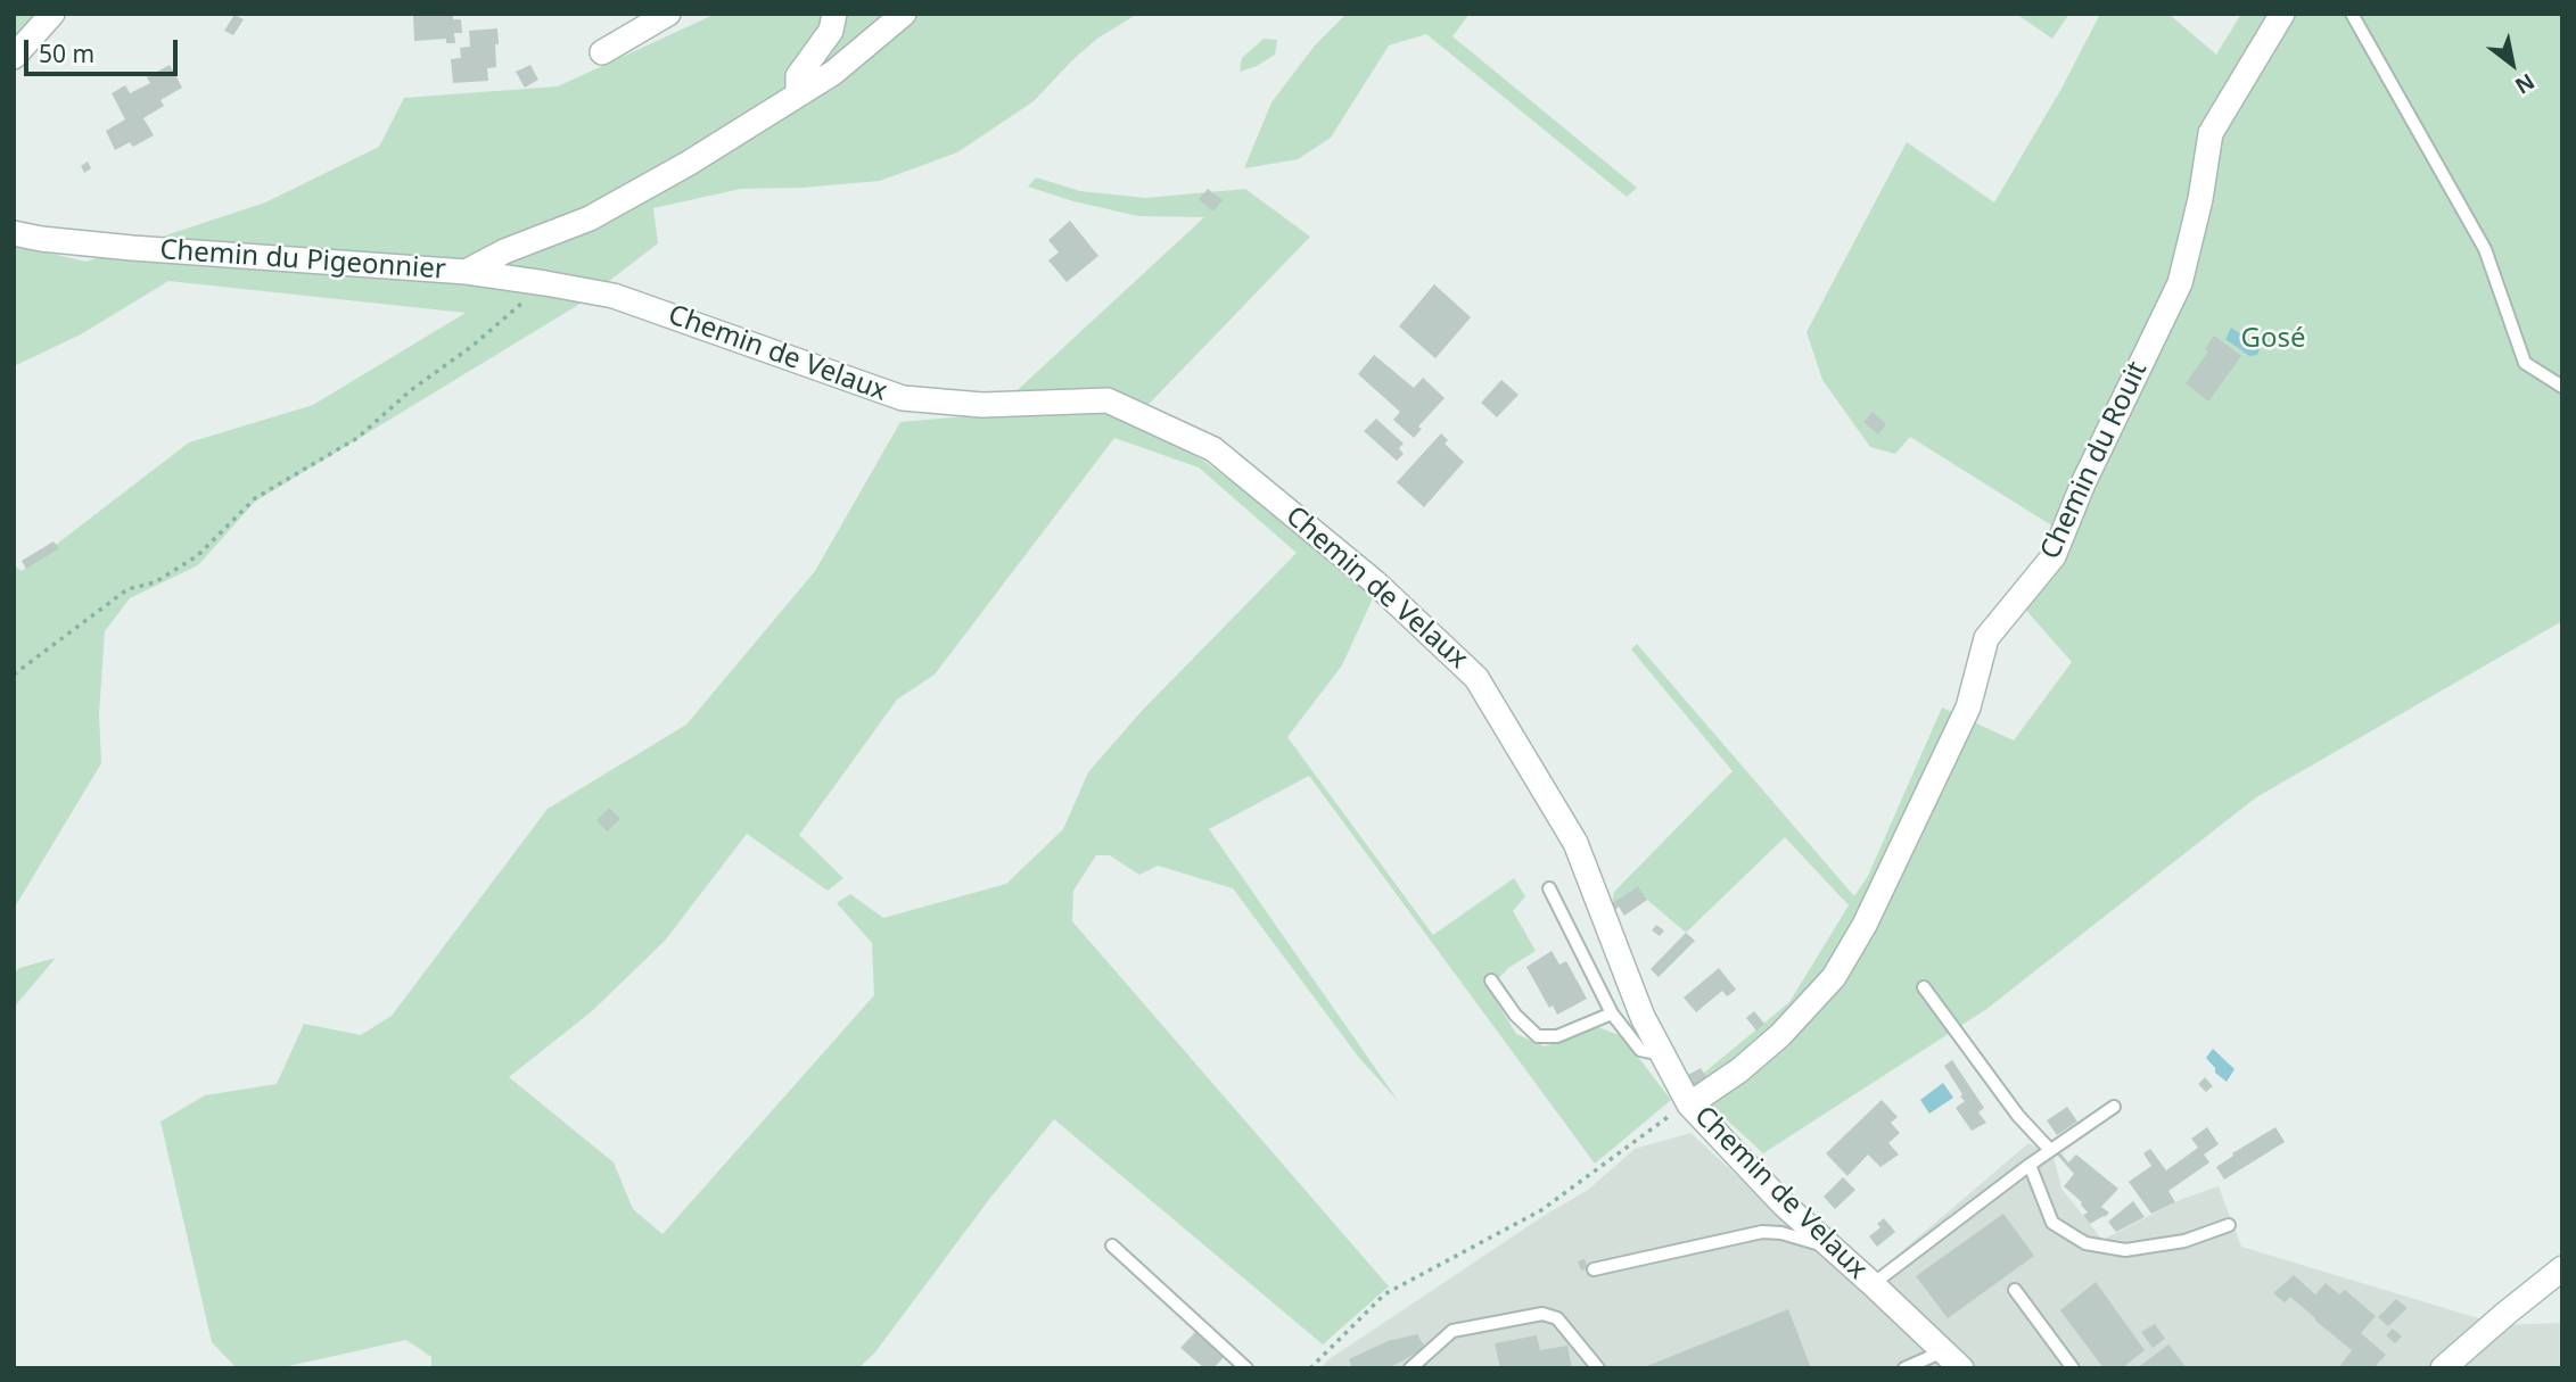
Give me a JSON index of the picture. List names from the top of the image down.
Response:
{
  "streets": {
    "street": ["Chemin du Pigeonnier", "Chemin de Velaux", "Chemin du Rouit"]
  },
  "crossings": [
    ["Chemin du Pigeonnier", "Chemin de Velaux"],
    ["Chemin de Velaux", "Chemin du Rouit"]
  ],
  "parks": ["Gosé"],
  "scale_bar": "50 m",
  "north": "bottom right"
}
